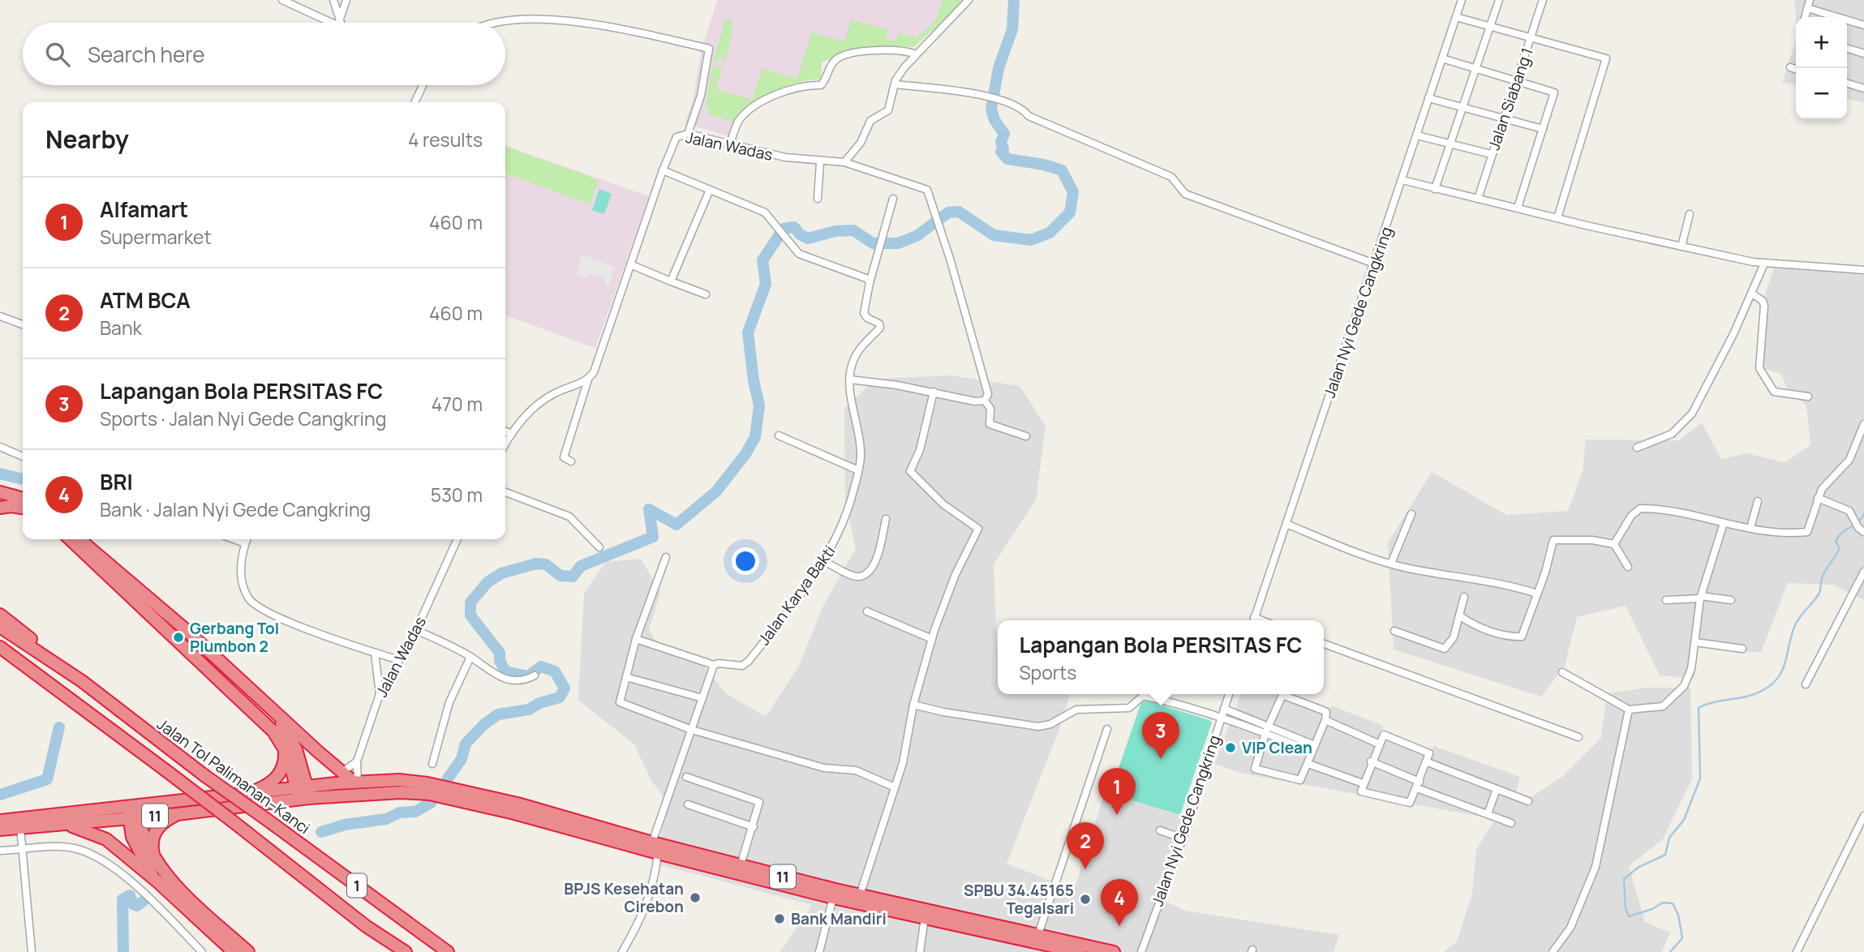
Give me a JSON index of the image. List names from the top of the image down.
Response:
{
  "streets": {
    "highway": ["Jalan Tol Palimanan–Kanci", "11", "1"],
    "street": [
      "Jalan Siabang 1",
      "Jalan Wadas",
      "Jalan Nyi Gede Cangkring",
      "Jalan Karya Bakti"
    ]
  },
  "crossings": [
    ["Jalan Wadas", "11"]
  ],
  "places": [
    "Gerbang Tol Plumbon 2",
    "VIP Clean",
    "BPJS Kesehatan Cirebon",
    "SPBU 34.45165 Tegalsari",
    "Bank Mandiri"
  ],
  "page": {
    "map_buttons": ["+", "−"],
    "search": "Search here",
    "heading": ["Nearby", "4 results"],
    "list": [
      {
        "mark": "1",
        "name": "Alfamart",
        "note": "Supermarket",
        "value": "460 m"
      },
      {
        "mark": "2",
        "name": "ATM BCA",
        "note": "Bank",
        "value": "460 m"
      },
      {
        "mark": "3",
        "name": "Lapangan Bola PERSITAS FC",
        "note": "Sports · Jalan Nyi Gede Cangkring",
        "value": "470 m"
      },
      {
        "mark": "4",
        "name": "BRI",
        "note": "Bank · Jalan Nyi Gede Cangkring",
        "value": "530 m"
      }
    ],
    "popup": ["Lapangan Bola PERSITAS FC", "Sports"],
    "pins": [
      "3",
      "1",
      "2",
      "4"
    ]
  }
}
